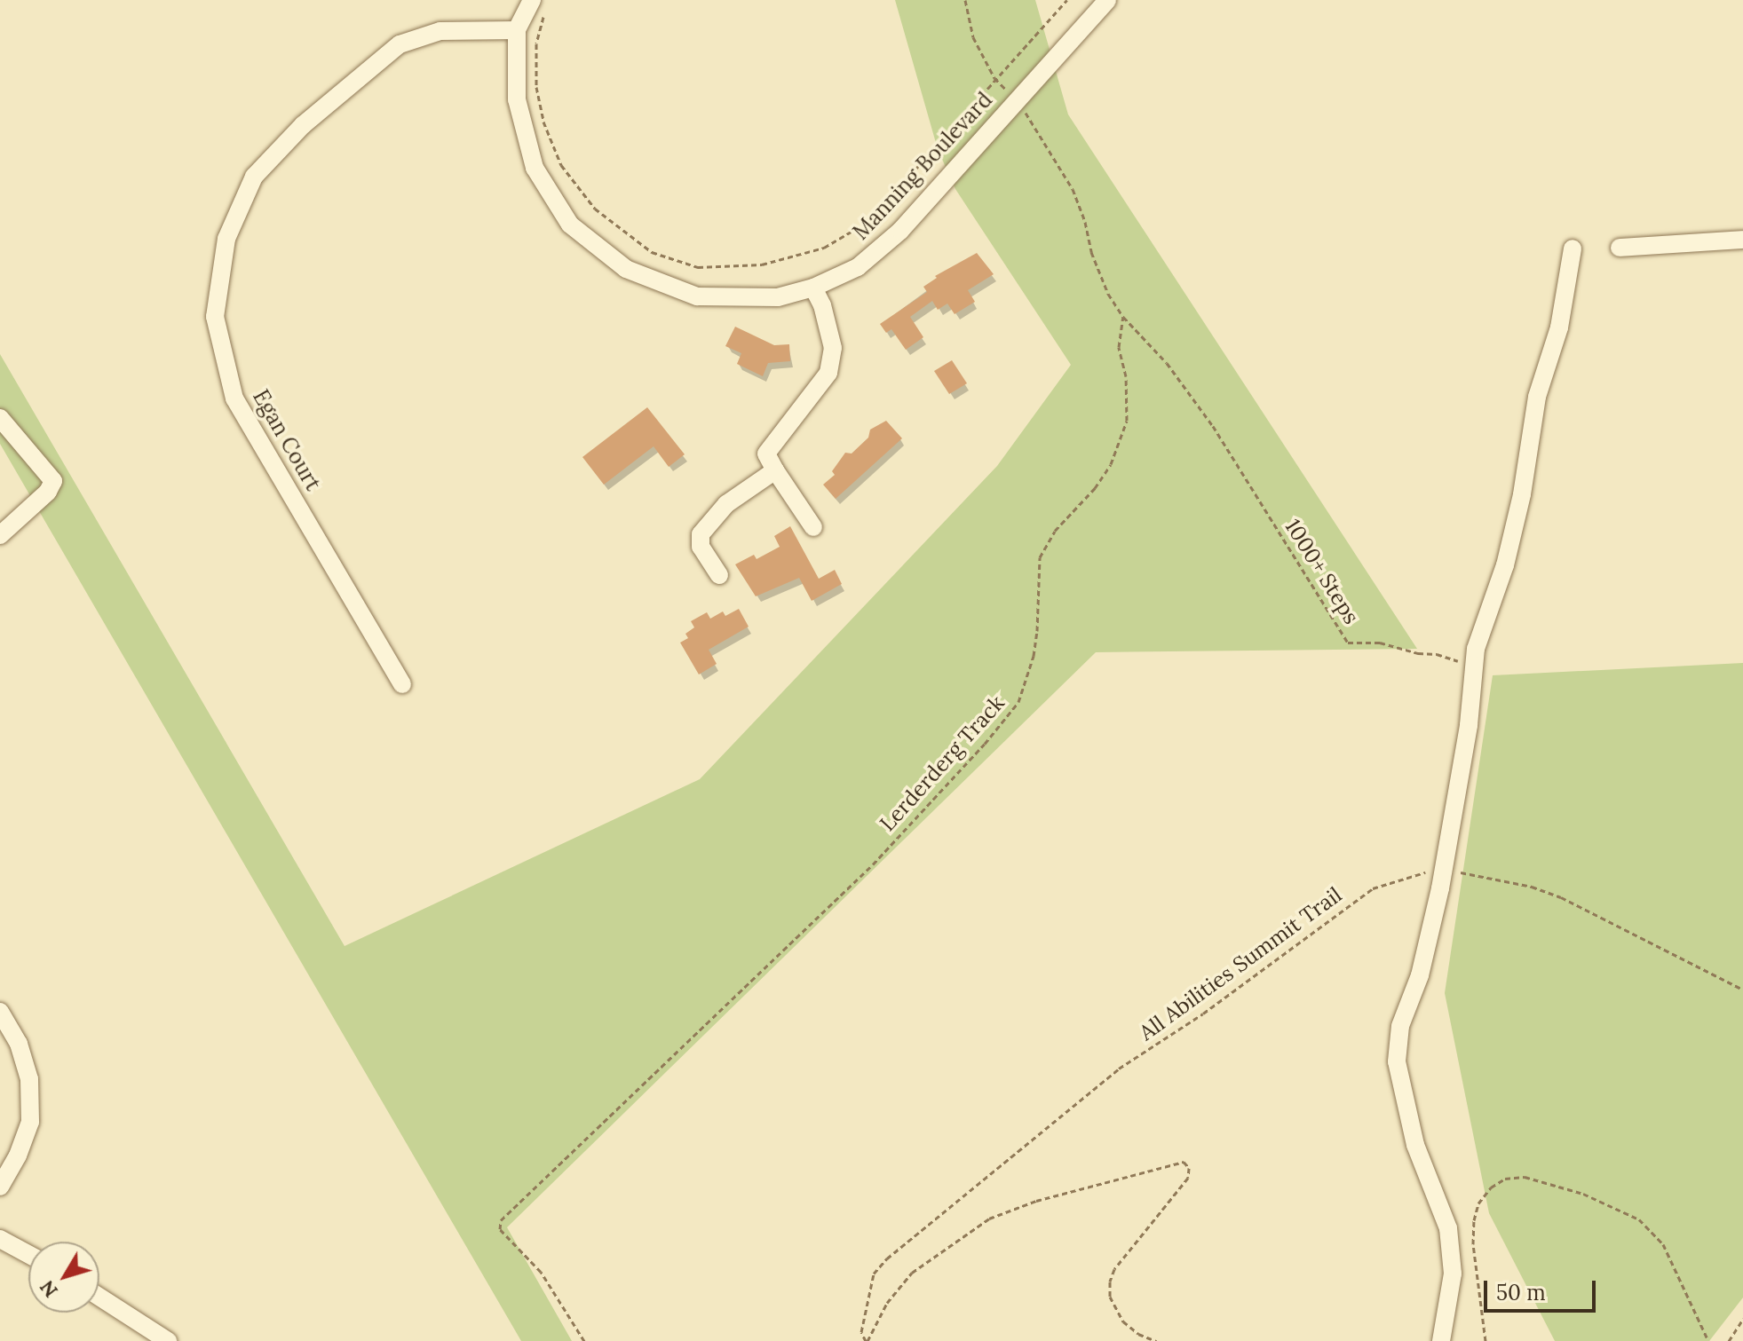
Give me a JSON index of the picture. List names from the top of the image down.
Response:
{
  "streets": {
    "street": ["Manning Boulevard", "Egan Court"],
    "path": ["1000+ Steps", "Lerderderg Track", "All Abilities Summit Trail"]
  },
  "crossings": [
    ["Manning Boulevard", "Egan Court"],
    ["1000+ Steps", "Lerderderg Track"]
  ],
  "scale_bar": "50 m",
  "north": "bottom left"
}
